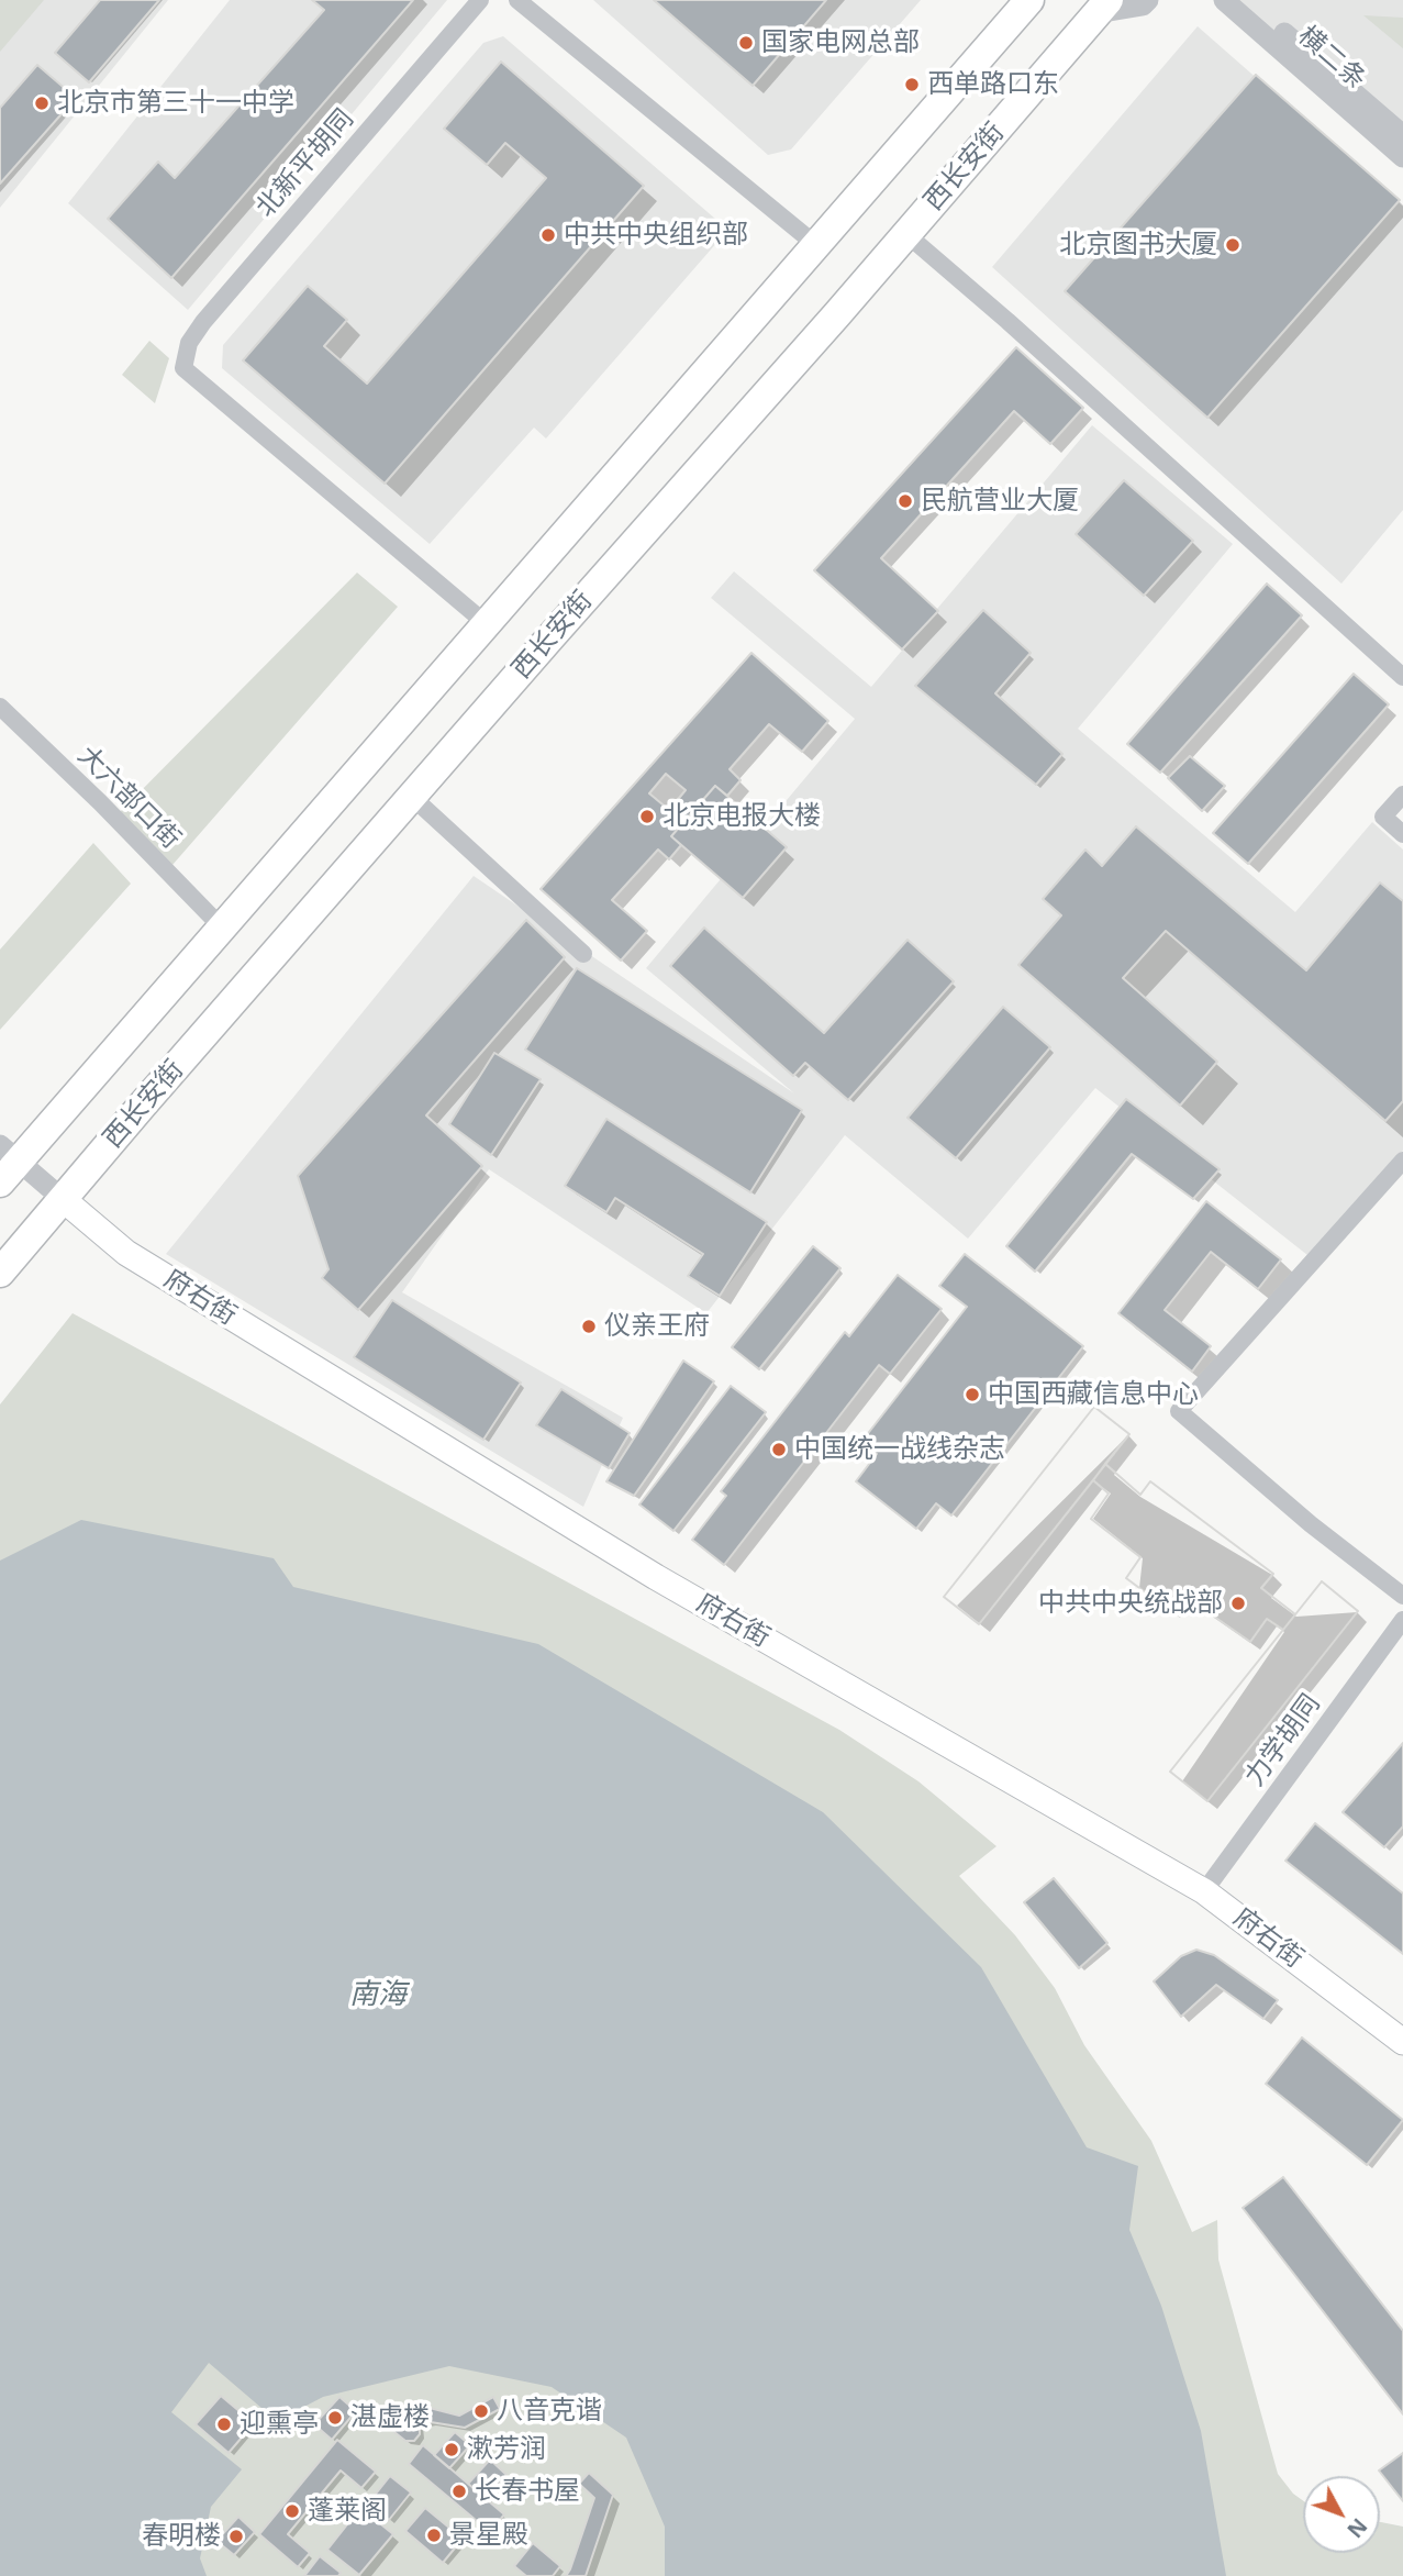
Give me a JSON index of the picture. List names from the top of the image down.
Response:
{
  "streets": {
    "highway": ["西长安街"],
    "main road": ["府右街"],
    "street": [
      "横二条",
      "北新平胡同",
      "大六部口街",
      "力学胡同"
    ]
  },
  "crossings": [
    ["西长安街", "府右街"],
    ["府右街", "力学胡同"]
  ],
  "water": ["南海"],
  "places": [
    "国家电网总部",
    "西单路口东",
    "北京市第三十一中学",
    "中共中央组织部",
    "北京图书大厦",
    "民航营业大厦",
    "北京电报大楼",
    "仪亲王府",
    "中国西藏信息中心",
    "中国统一战线杂志",
    "中共中央统战部",
    "八音克谐",
    "湛虚楼",
    "迎熏亭",
    "漱芳润",
    "长春书屋",
    "蓬莱阁",
    "景星殿",
    "春明楼"
  ],
  "north": "bottom right"
}
